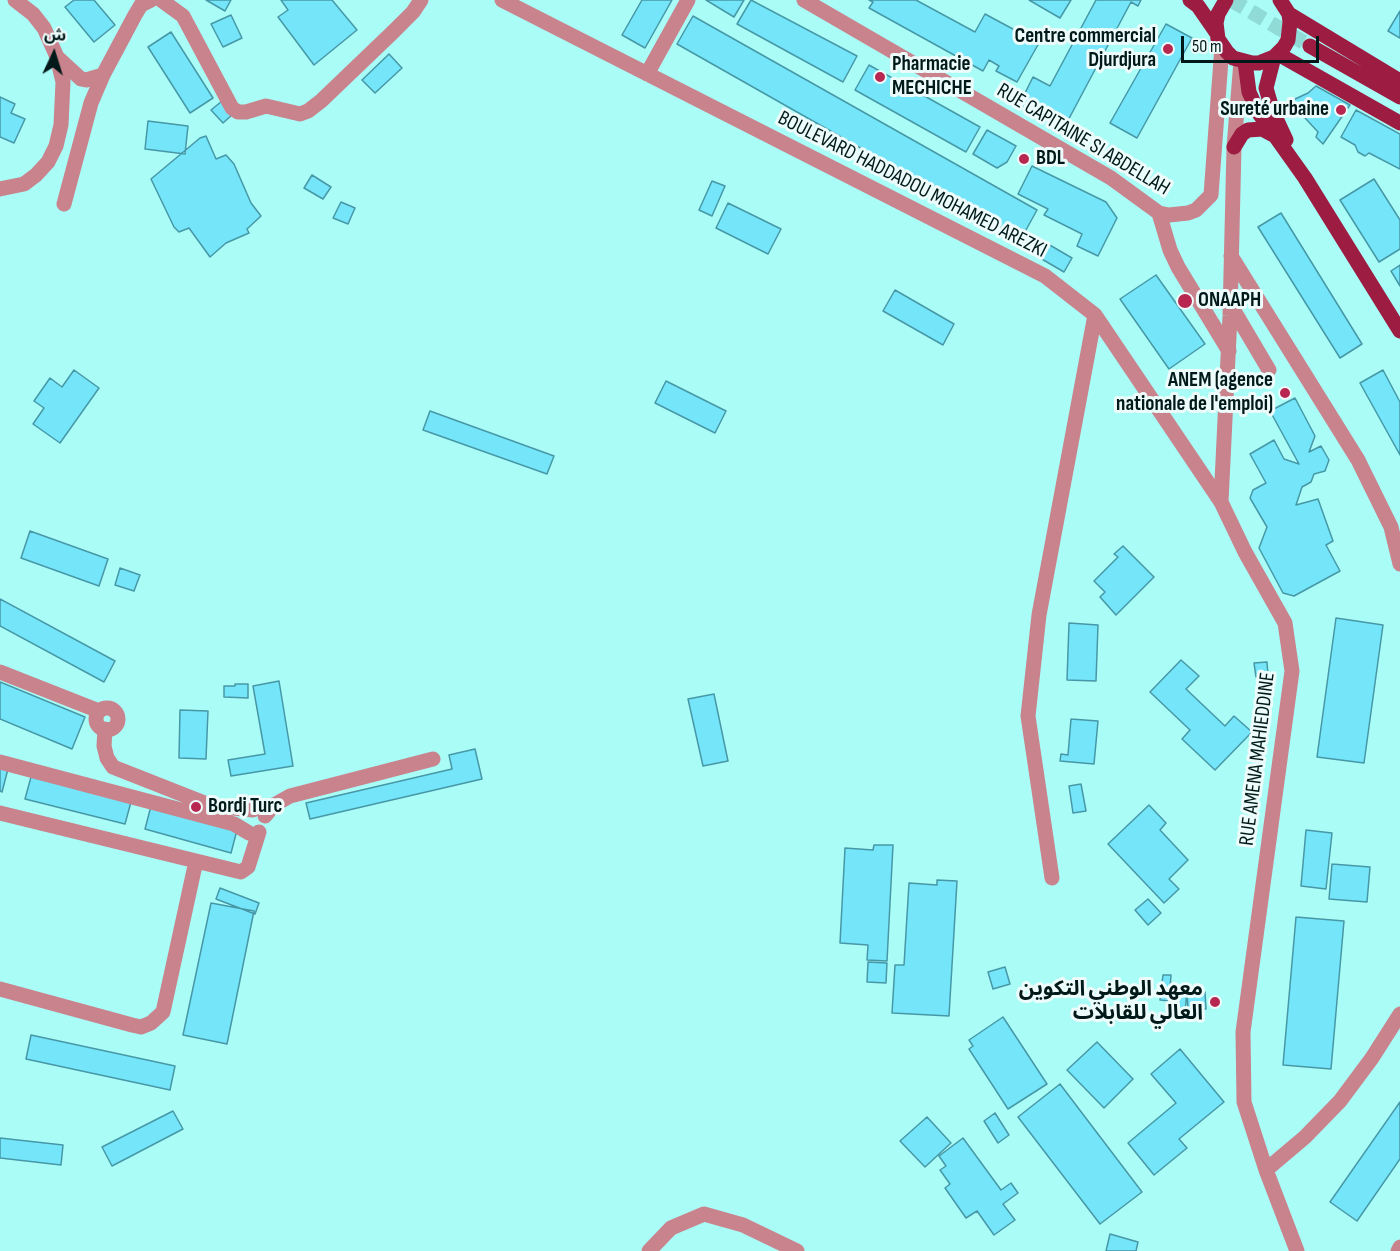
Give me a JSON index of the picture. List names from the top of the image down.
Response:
{
  "streets": {
    "street": ["RUE CAPITAINE SI ABDELLAH", "BOULEVARD HADDADOU MOHAMED AREZKI", "RUE AMENA MAHIEDDINE"]
  },
  "crossings": [
    ["BOULEVARD HADDADOU MOHAMED AREZKI", "RUE AMENA MAHIEDDINE"]
  ],
  "places": [
    "Centre commercial Djurdjura",
    "Pharmacie MECHICHE",
    "Sureté urbaine",
    "BDL",
    "ONAAPH",
    "ANEM (agence nationale de l'emploi)",
    "Bordj Turc",
    "معهد الوطني التكوين العالي للقابلات"
  ],
  "scale_bar": "50 m",
  "north": "top"
}
